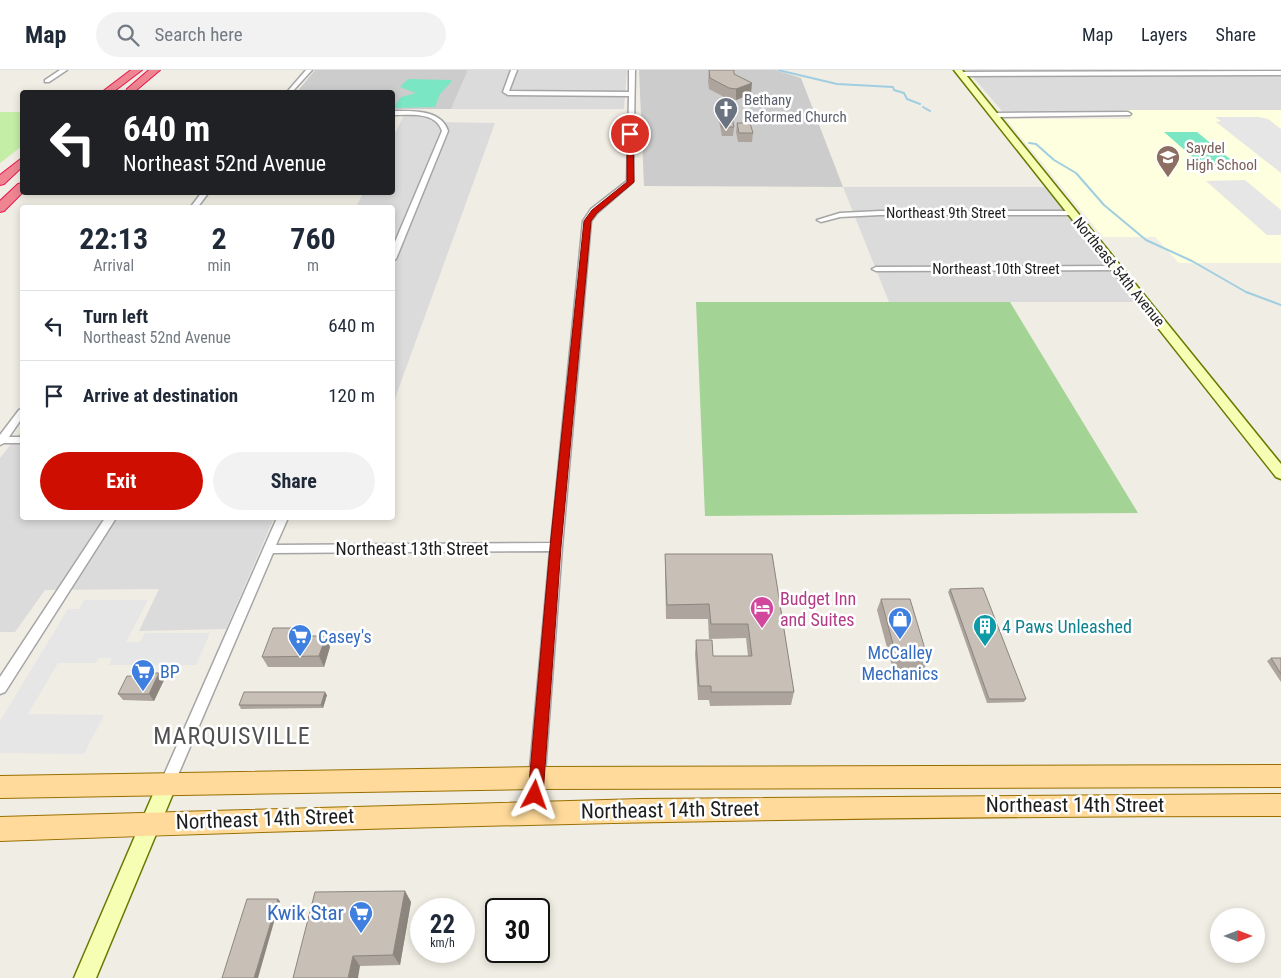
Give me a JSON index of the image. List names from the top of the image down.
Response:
{
  "streets": {
    "main road": ["Northeast 54th Avenue", "Northeast 14th Street"],
    "street": ["Northeast 9th Street", "Northeast 10th Street", "Northeast 13th Street"]
  },
  "crossings": [
    ["Northeast 9th Street", "Northeast 54th Avenue"],
    ["Northeast 10th Street", "Northeast 54th Avenue"]
  ],
  "districts": ["MARQUISVILLE"],
  "places": {
    "church": ["Bethany Reformed Church"],
    "school or university": ["Saydel High School"],
    "hotel": ["Budget Inn and Suites"],
    "shop": ["McCalley Mechanics"],
    "building": ["4 Paws Unleashed"],
    "supermarket": ["Casey's", "BP", "Kwik Star"]
  },
  "north": "right",
  "page": {
    "header": "Map",
    "search": "Search here",
    "nav": ["Map", "Layers", "Share"],
    "turn": ["640 m", "Northeast 52nd Avenue"],
    "eta": [
      "22:13",
      "Arrival",
      "2",
      "min",
      "760",
      "m"
    ],
    "list": [
      {
        "name": "Turn left",
        "note": "Northeast 52nd Avenue",
        "value": "640 m"
      },
      {
        "name": "Arrive at destination",
        "value": "120 m"
      }
    ],
    "buttons": ["Exit", "Share"],
    "speed": "22 km/h",
    "limit": "30"
  }
}
